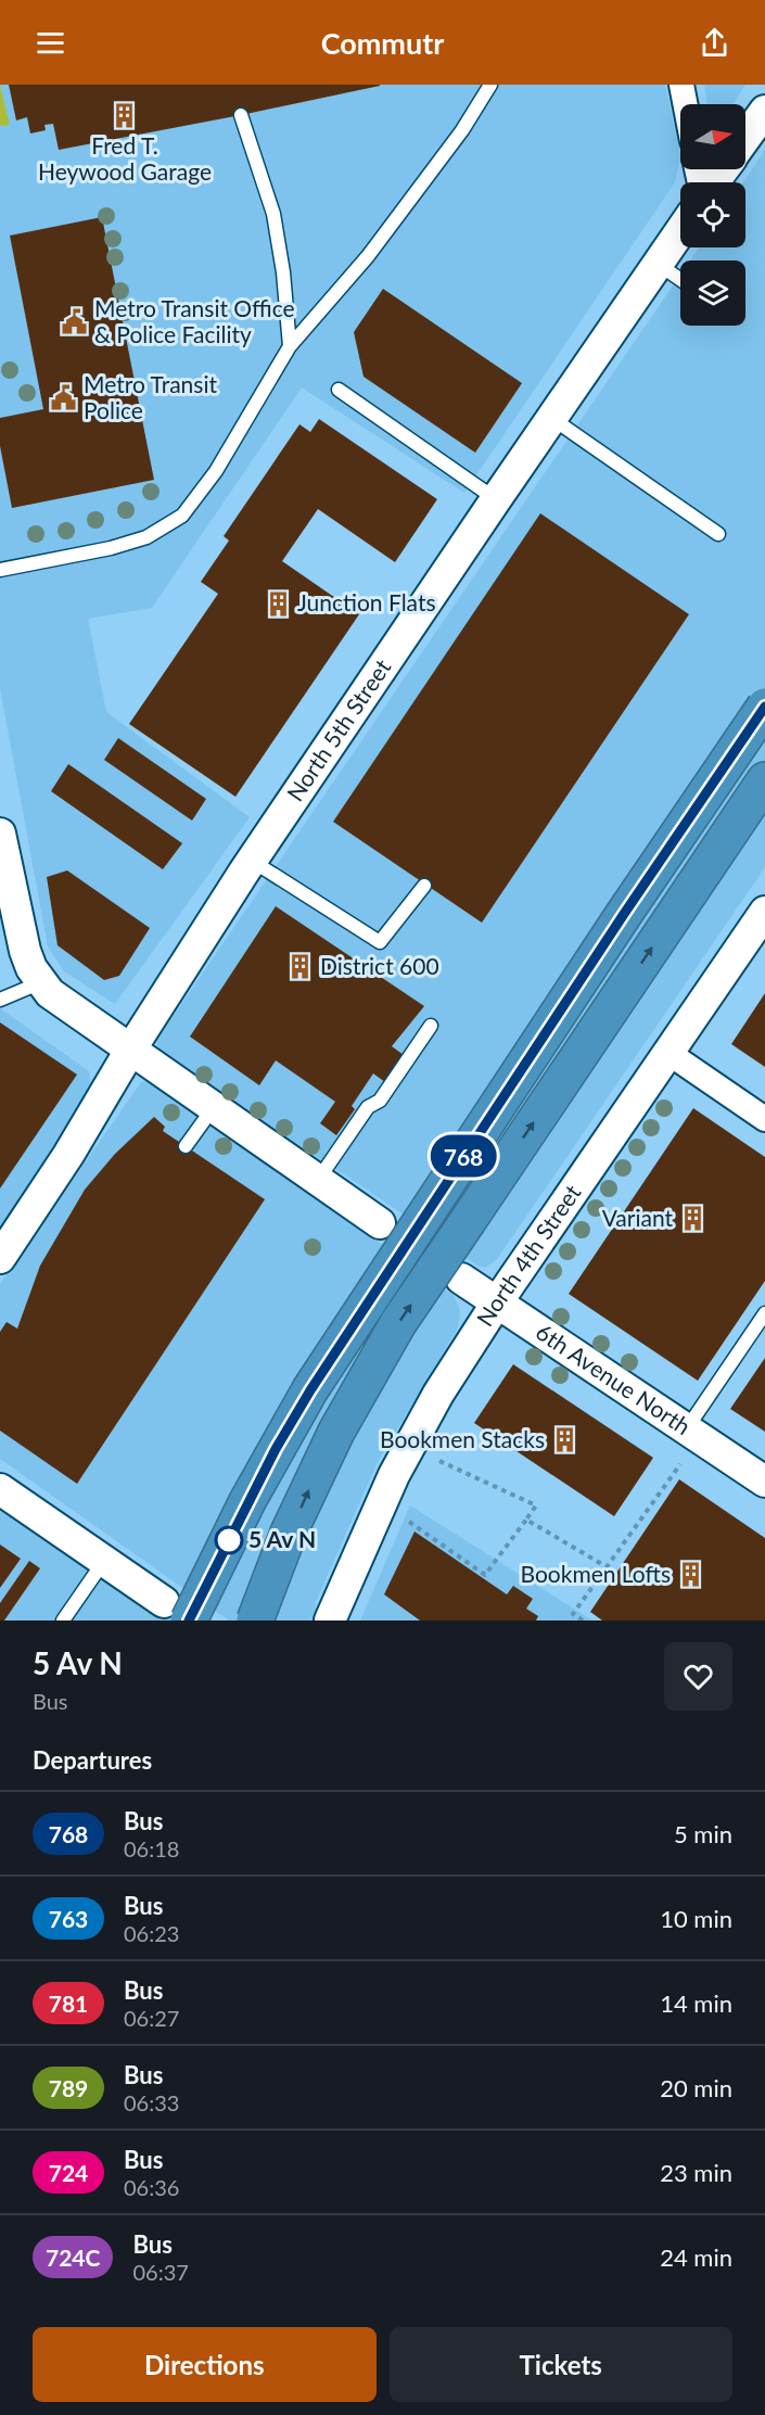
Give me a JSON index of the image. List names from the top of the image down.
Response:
{
  "streets": {
    "street": ["North 5th Street", "North 4th Street", "6th Avenue North"]
  },
  "crossings": [
    ["North 4th Street", "6th Avenue North"]
  ],
  "places": {
    "building": [
      "Fred T. Heywood Garage",
      "Junction Flats",
      "District 600",
      "Variant",
      "Bookmen Stacks",
      "Bookmen Lofts"
    ],
    "public building": ["Metro Transit Office & Police Facility", "Metro Transit Police"],
    "other": ["5 Av N"]
  },
  "lines": ["bus line 768"],
  "north": "right",
  "page": {
    "header": "Commutr",
    "on_map": "768",
    "heading": [
      ["5 Av N", "Bus"],
      "Departures"
    ],
    "list": [
      {
        "mark": "768",
        "name": "Bus",
        "note": "06:18",
        "value": "5 min"
      },
      {
        "mark": "763",
        "name": "Bus",
        "note": "06:23",
        "value": "10 min"
      },
      {
        "mark": "781",
        "name": "Bus",
        "note": "06:27",
        "value": "14 min"
      },
      {
        "mark": "789",
        "name": "Bus",
        "note": "06:33",
        "value": "20 min"
      },
      {
        "mark": "724",
        "name": "Bus",
        "note": "06:36",
        "value": "23 min"
      },
      {
        "mark": "724C",
        "name": "Bus",
        "note": "06:37",
        "value": "24 min"
      }
    ],
    "buttons": ["Directions", "Tickets"]
  }
}
